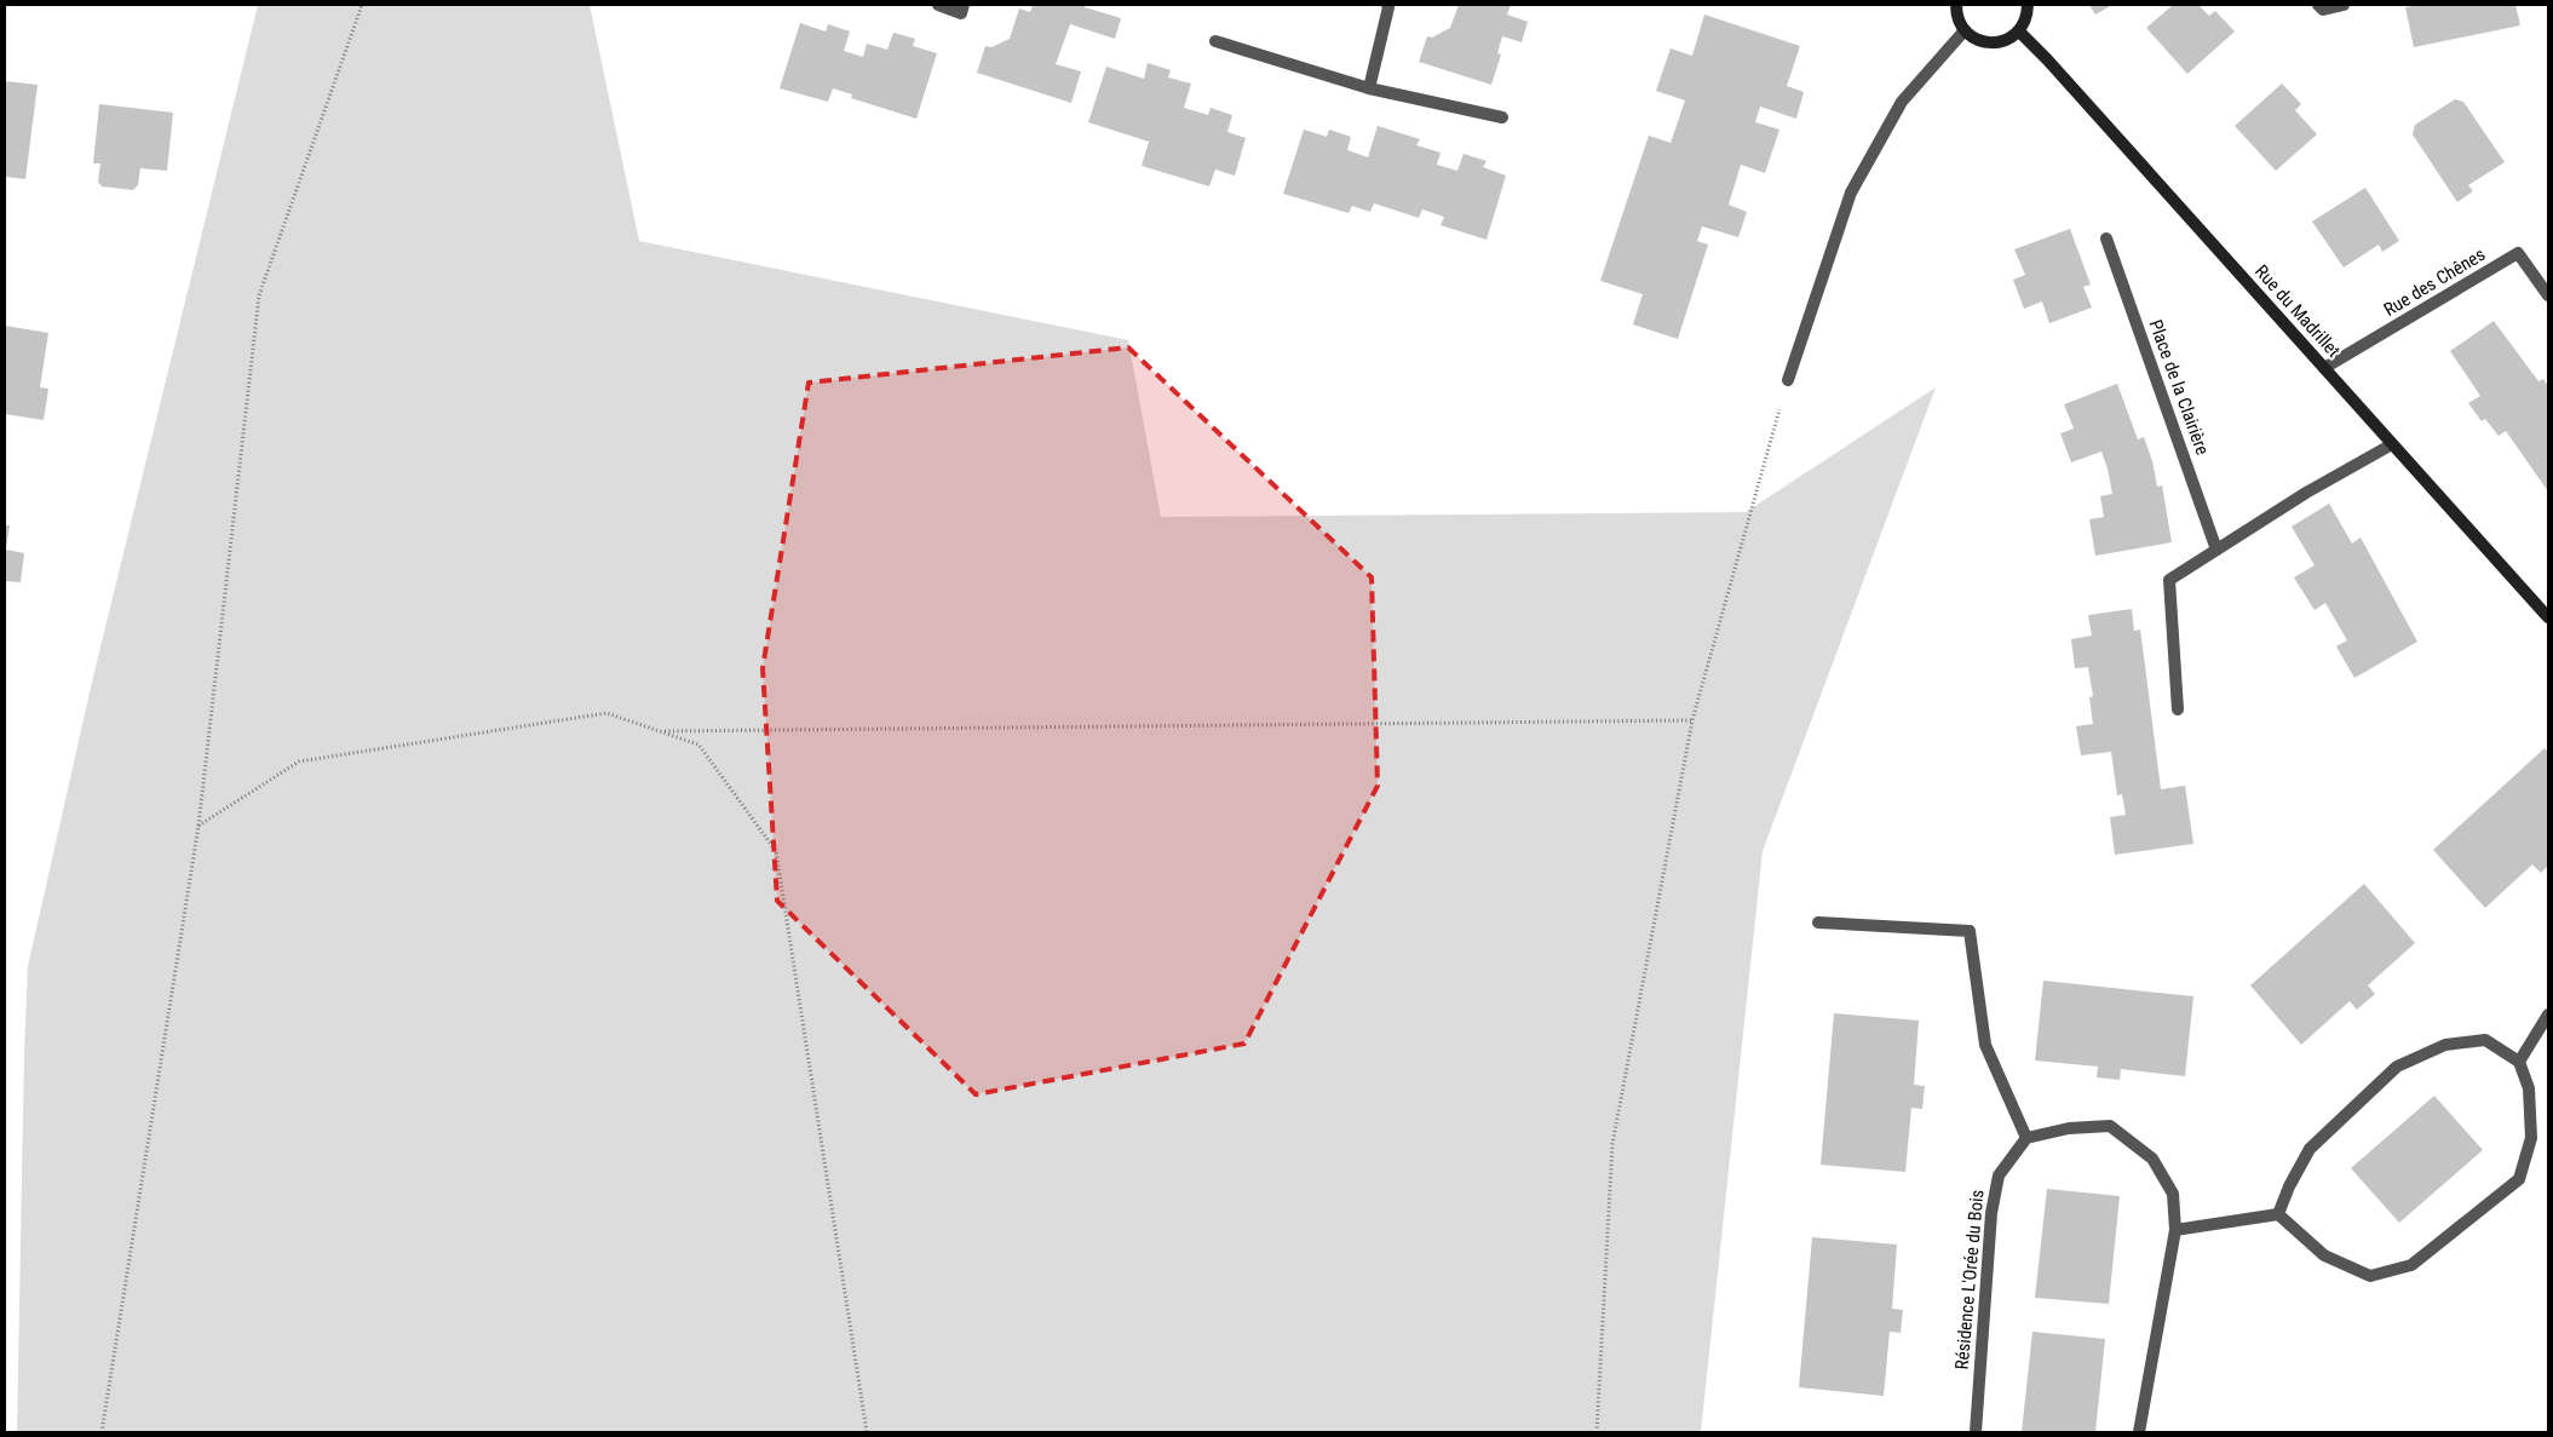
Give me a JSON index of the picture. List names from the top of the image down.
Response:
{
  "streets": {
    "street": [
      "Rue des Chênes",
      "Rue du Madrillet",
      "Place de la Clairière",
      "Résidence L'Orée du Bois"
    ]
  },
  "crossings": [
    ["Rue des Chênes", "Rue du Madrillet"]
  ]
}
